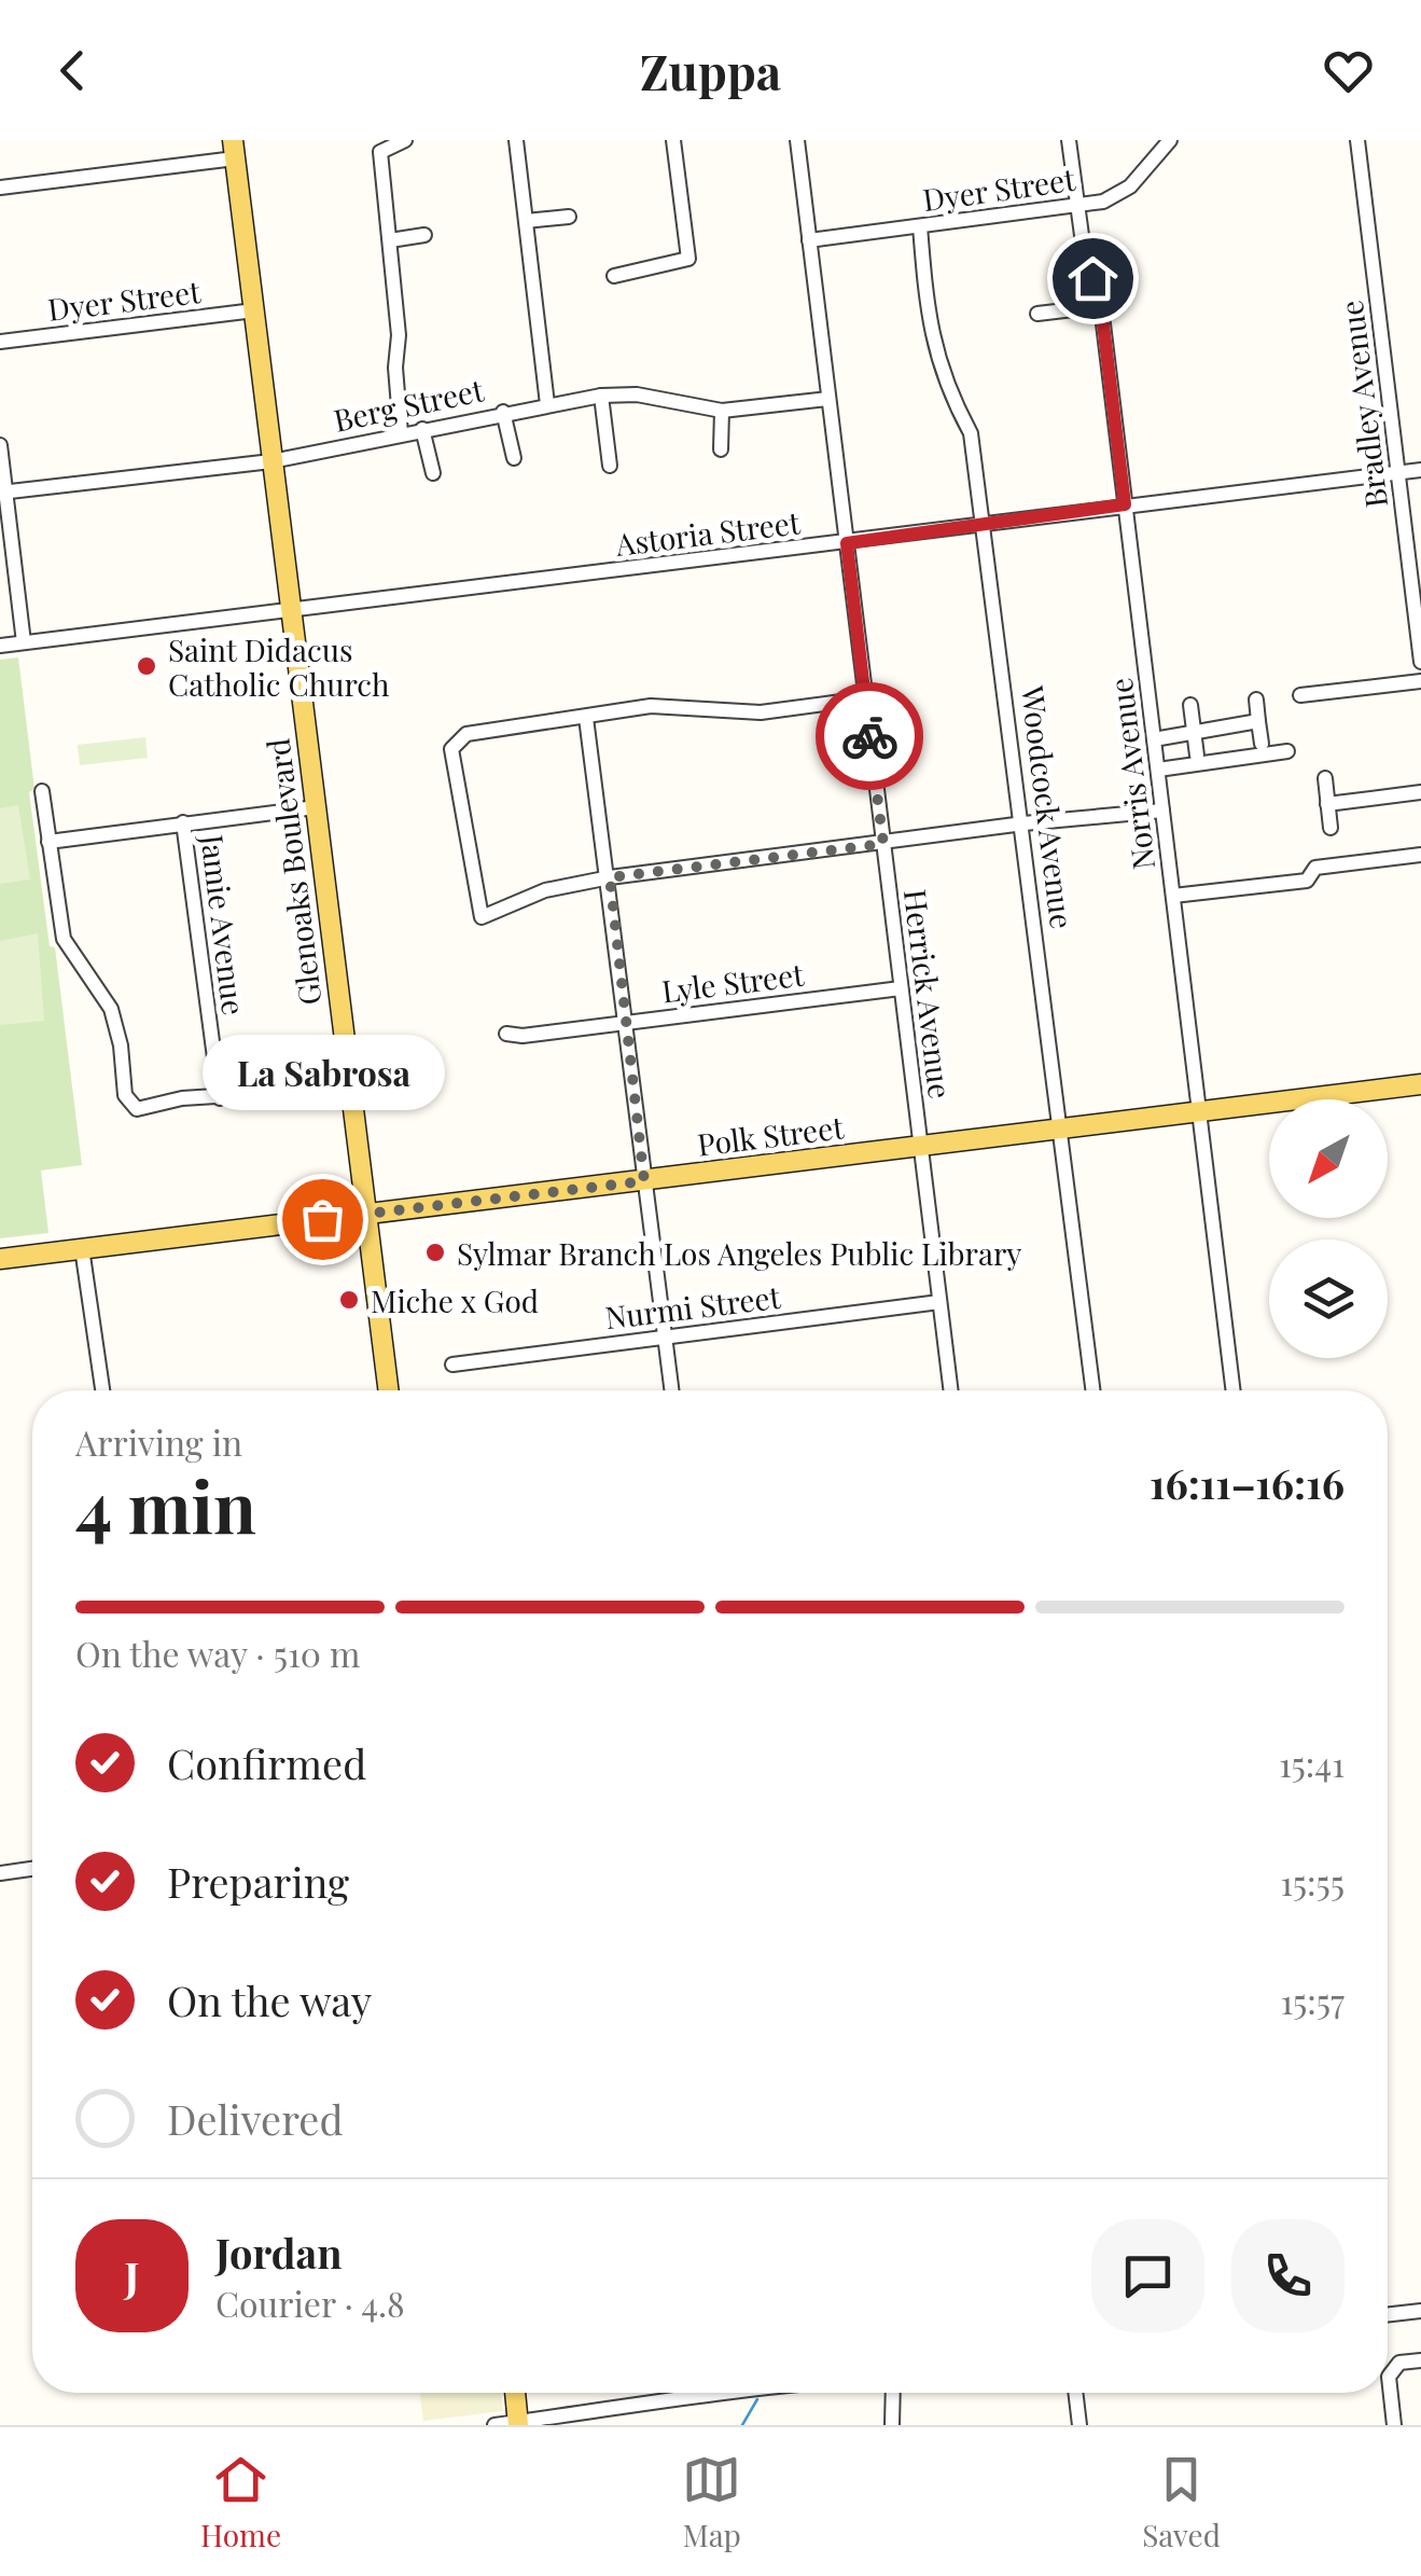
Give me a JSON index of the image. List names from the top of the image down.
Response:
{
  "streets": {
    "main road": ["Glenoaks Boulevard", "Polk Street"],
    "street": [
      "Dyer Street",
      "Berg Street",
      "Bradley Avenue",
      "Astoria Street",
      "Norris Avenue",
      "Woodcock Avenue",
      "Jamie Avenue",
      "Lyle Street",
      "Herrick Avenue",
      "Nurmi Street"
    ]
  },
  "crossings": [
    ["Dyer Street", "Norris Avenue"],
    ["Dyer Street", "Woodcock Avenue"],
    ["Dyer Street", "Glenoaks Boulevard"],
    ["Dyer Street", "Herrick Avenue"],
    ["Berg Street", "Glenoaks Boulevard"],
    ["Berg Street", "Herrick Avenue"],
    ["Bradley Avenue", "Astoria Street"],
    ["Astoria Street", "Norris Avenue"],
    ["Astoria Street", "Woodcock Avenue"],
    ["Astoria Street", "Glenoaks Boulevard"],
    ["Astoria Street", "Herrick Avenue"],
    ["Norris Avenue", "Polk Street"],
    ["Woodcock Avenue", "Polk Street"],
    ["Glenoaks Boulevard", "Polk Street"],
    ["Lyle Street", "Herrick Avenue"],
    ["Herrick Avenue", "Polk Street"],
    ["Herrick Avenue", "Nurmi Street"]
  ],
  "places": [
    "Saint Didacus Catholic Church",
    "La Sabrosa",
    "Sylmar Branch Los Angeles Public Library",
    "Miche x God"
  ],
  "north": "bottom left",
  "page": {
    "header": "Zuppa",
    "bubble": "La Sabrosa",
    "heading": ["4 min", "Arriving in", "16:11–16:16"],
    "panel": ["Jordan", "Courier · 4.8"],
    "bar": "On the way · 510 m",
    "list": [
      ["Confirmed", "15:41"],
      ["Preparing", "15:55"],
      ["On the way", "15:57"],
      "Delivered"
    ],
    "round": "J",
    "tabs": ["Home", "Map", "Saved"]
  }
}
